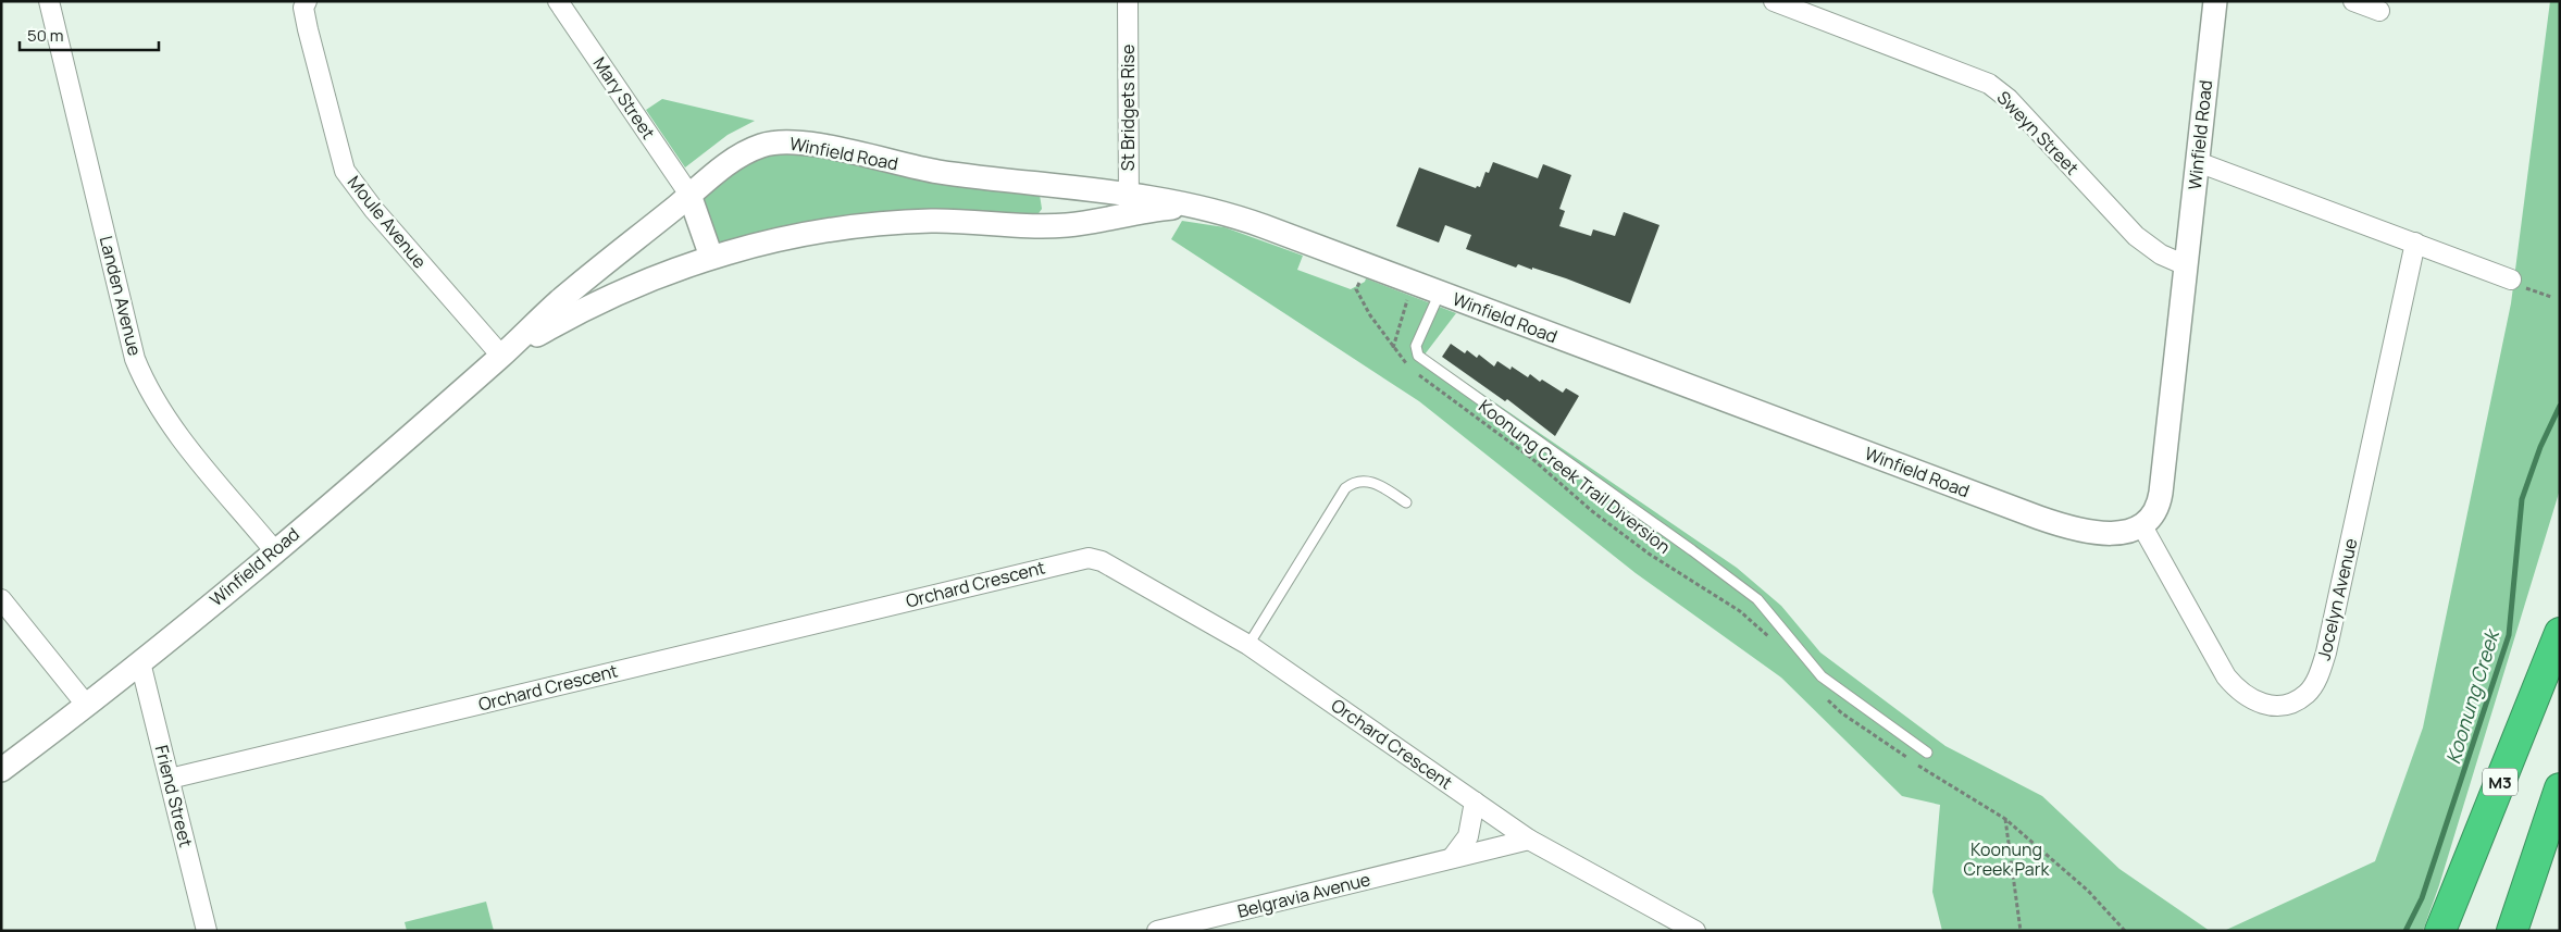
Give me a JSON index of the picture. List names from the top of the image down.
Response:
{
  "streets": {
    "highway": ["M3"],
    "street": [
      "Mary Street",
      "St Bridgets Rise",
      "Sweyn Street",
      "Winfield Road",
      "Moule Avenue",
      "Landen Avenue",
      "Orchard Crescent",
      "Jocelyn Avenue",
      "Friend Street",
      "Belgravia Avenue"
    ],
    "path": ["Koonung Creek Trail Diversion"]
  },
  "crossings": [
    ["Mary Street", "Winfield Road"],
    ["St Bridgets Rise", "Winfield Road"],
    ["Sweyn Street", "Winfield Road"],
    ["Winfield Road", "Moule Avenue"],
    ["Winfield Road", "Landen Avenue"],
    ["Winfield Road", "Jocelyn Avenue"],
    ["Winfield Road", "Friend Street"],
    ["Orchard Crescent", "Friend Street"],
    ["Orchard Crescent", "Belgravia Avenue"]
  ],
  "water": ["Koonung Creek"],
  "parks": ["Koonung Creek Park"],
  "scale_bar": "50 m"
}
